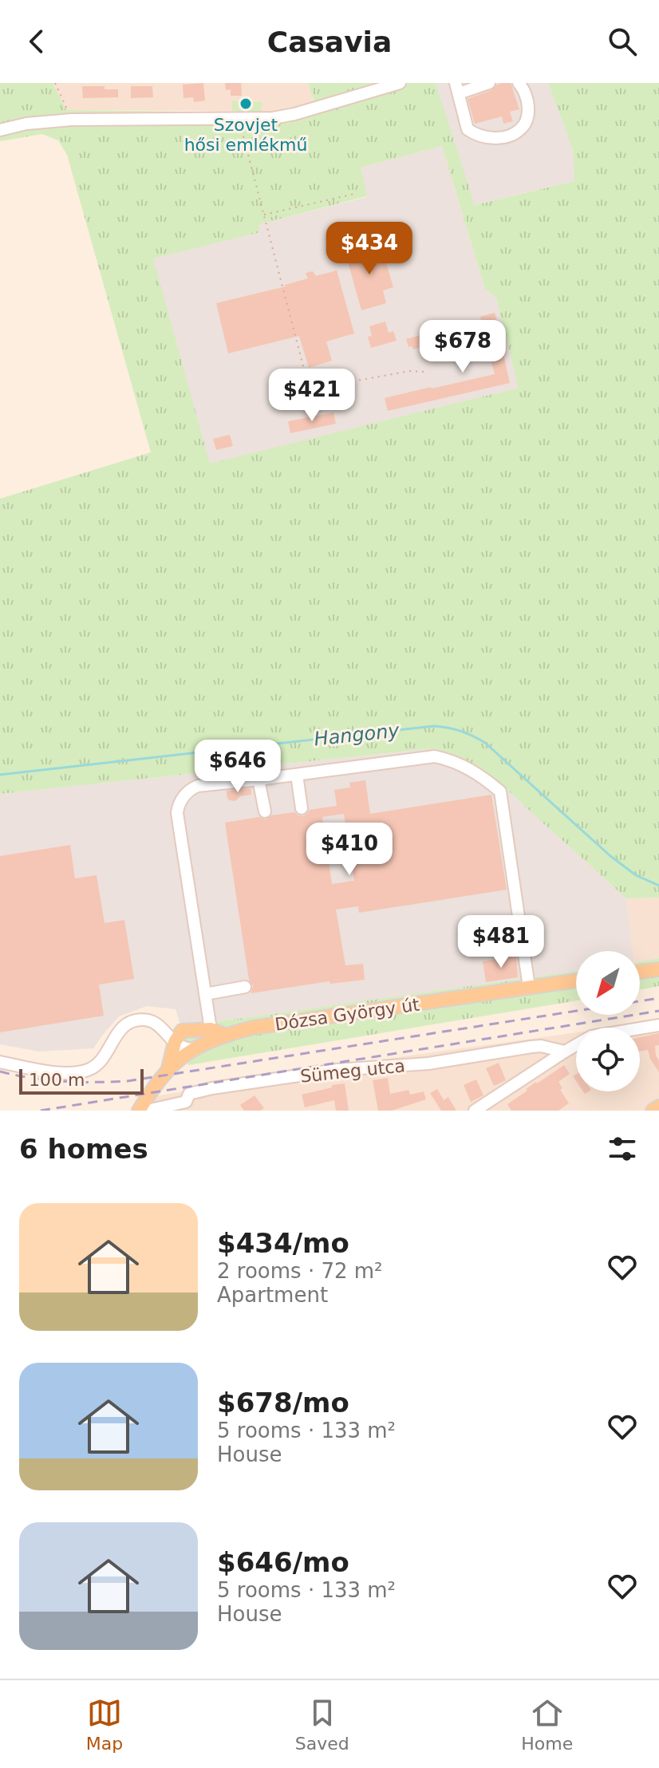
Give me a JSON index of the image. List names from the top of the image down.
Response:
{
  "streets": {
    "main road": ["Dózsa György út"],
    "street": ["Sümeg utca"]
  },
  "water": ["Hangony"],
  "places": ["Szovjet hősi emlékmű"],
  "scale_bar": "100 m",
  "north": "bottom left",
  "page": {
    "header": "Casavia",
    "price": [
      "$434",
      "$678",
      "$421",
      "$646",
      "$410",
      "$481"
    ],
    "scale": "100 m",
    "heading": "6 homes",
    "list": [
      {
        "name": "$434/mo",
        "note": "2 rooms · 72 m² · Apartment"
      },
      {
        "name": "$678/mo",
        "note": "5 rooms · 133 m² · House"
      },
      {
        "name": "$646/mo",
        "note": "5 rooms · 133 m² · House"
      }
    ],
    "tabs": ["Map", "Saved", "Home"]
  }
}
